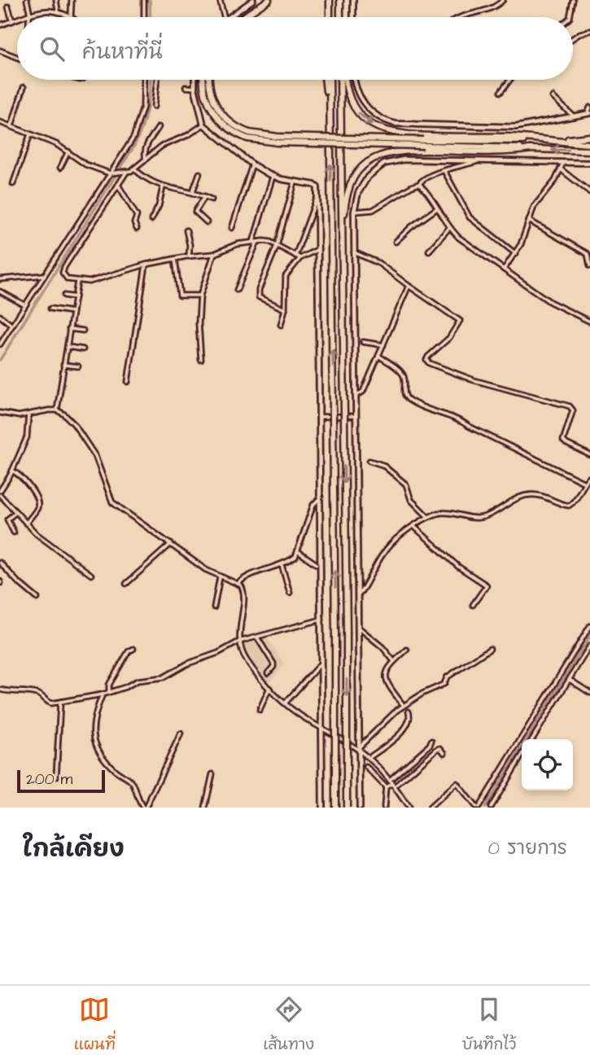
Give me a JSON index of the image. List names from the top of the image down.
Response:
{
  "scale_bar": "200 m",
  "page": {
    "search": "ค้นหาที่นี่",
    "scale": "200 m",
    "heading": ["ใกล้เคียง", "0 รายการ"],
    "nav": ["แผนที่", "เส้นทาง", "บันทึกไว้"]
  }
}
